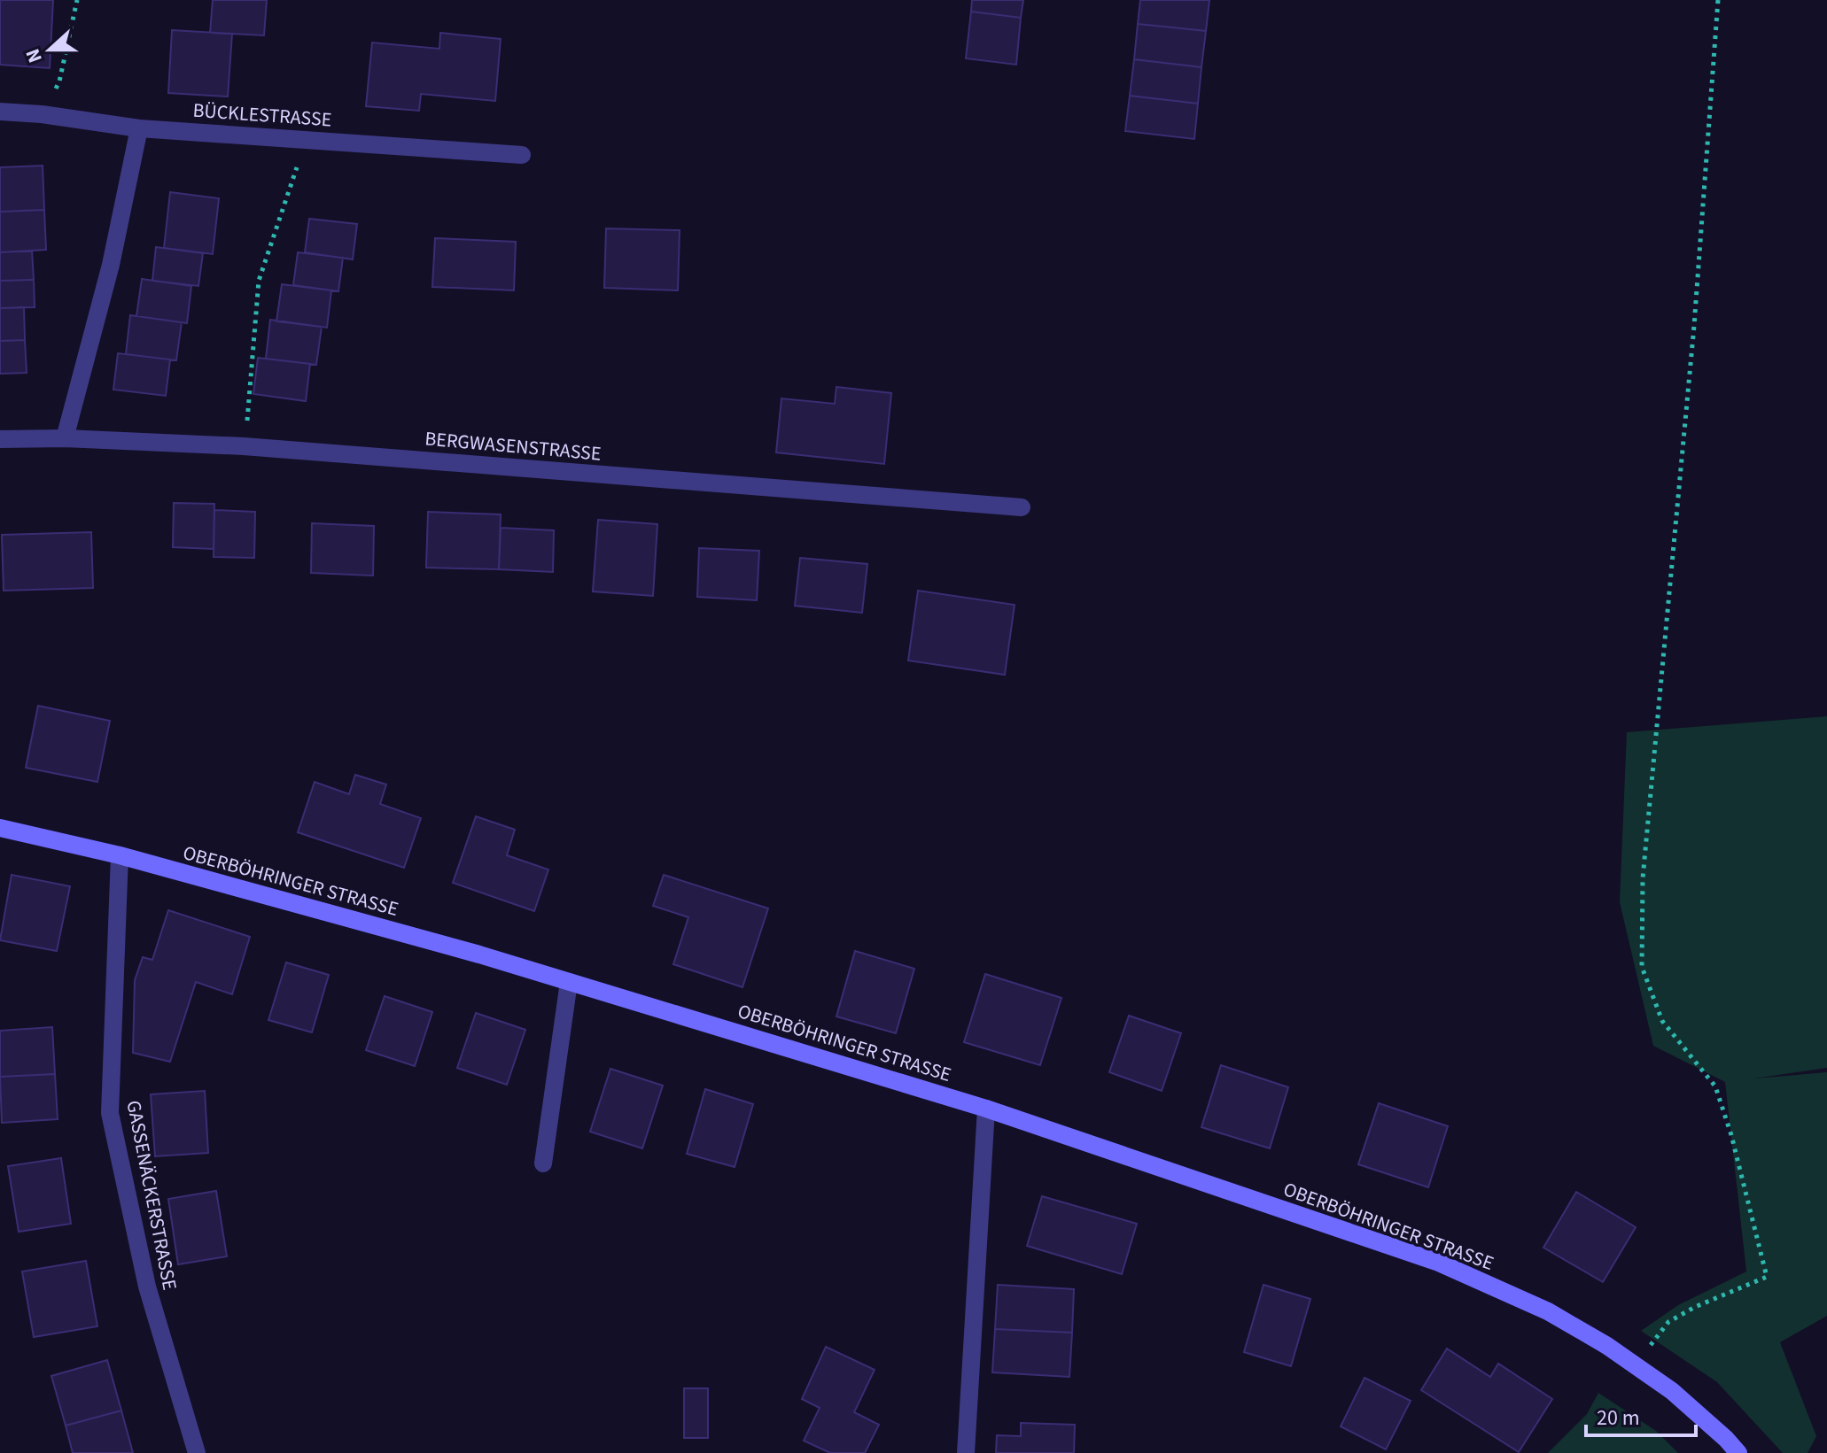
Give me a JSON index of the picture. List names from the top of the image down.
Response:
{
  "streets": {
    "street": [
      "BÜCKLESTRASSE",
      "BERGWASENSTRASSE",
      "OBERBÖHRINGER STRASSE",
      "GASSENÄCKERSTRASSE"
    ]
  },
  "crossings": [
    ["OBERBÖHRINGER STRASSE", "GASSENÄCKERSTRASSE"]
  ],
  "scale_bar": "20 m",
  "north": "left"
}
